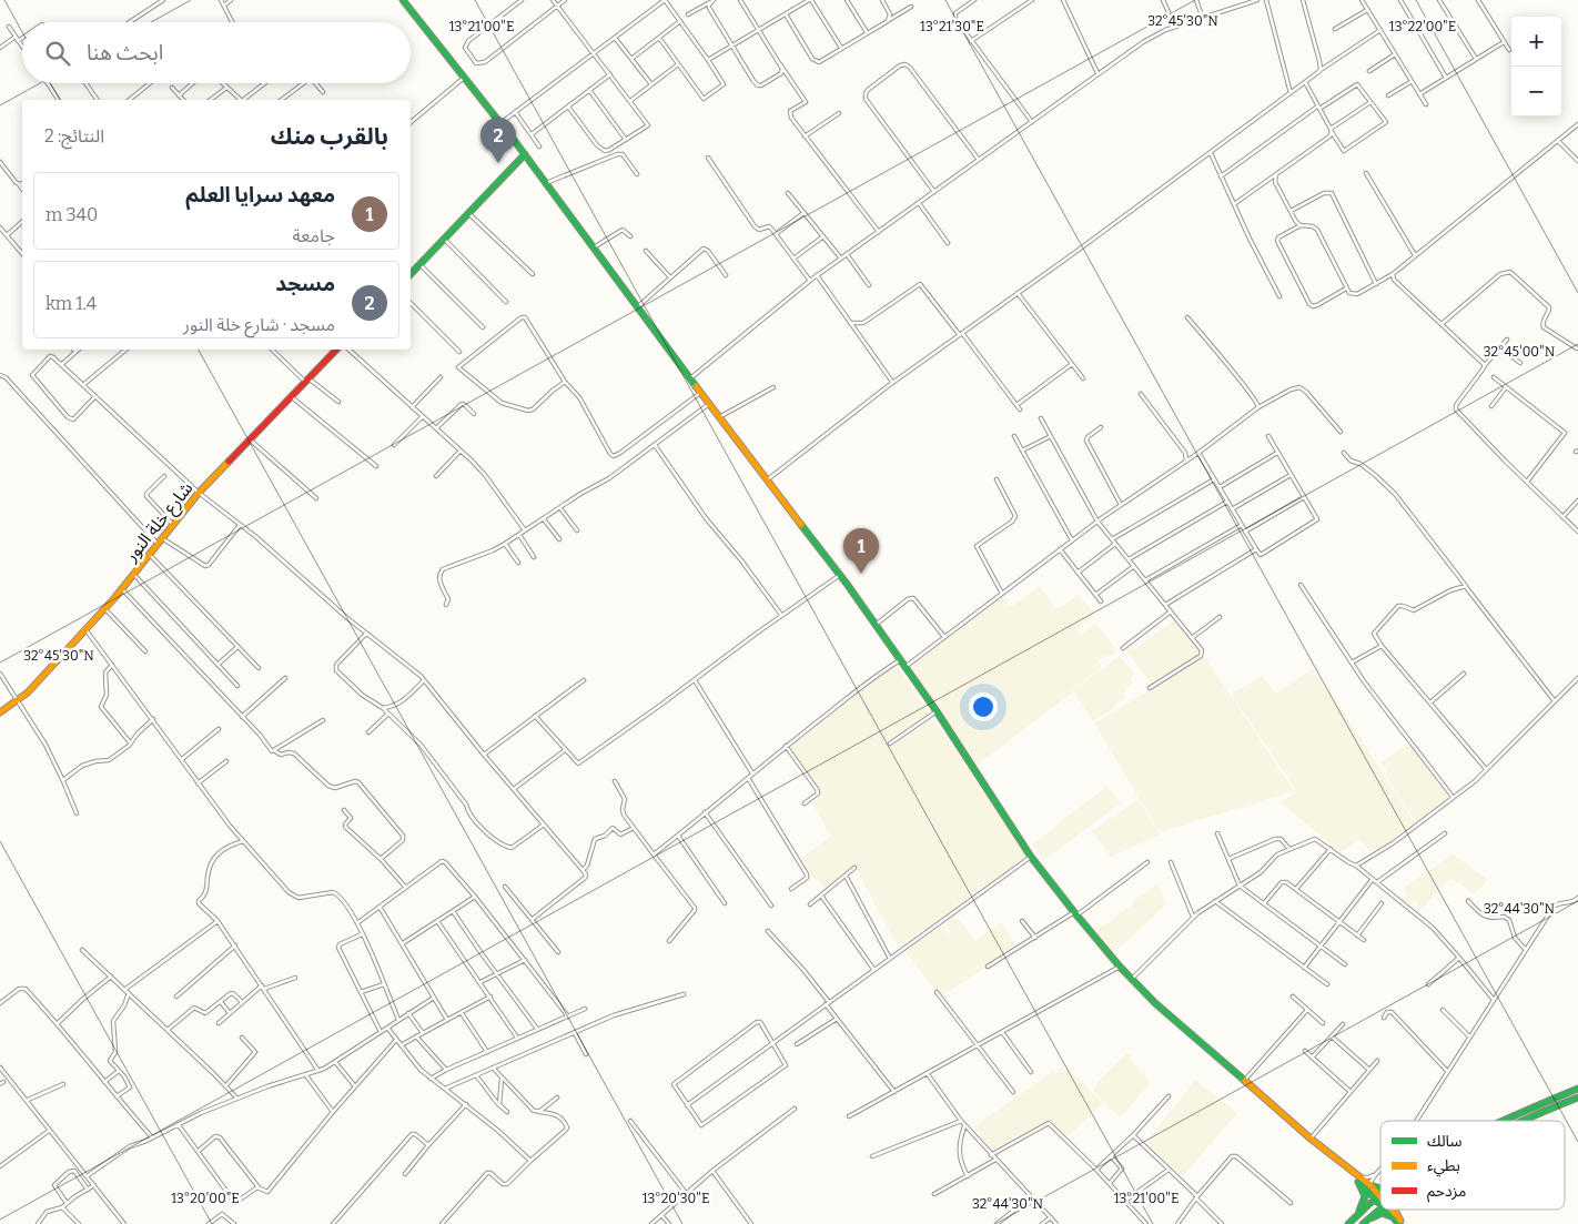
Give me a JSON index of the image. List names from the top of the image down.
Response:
{
  "streets": {
    "main road": ["شارع خلة النور"]
  },
  "legend": ["سالك", "بطيء", "مزدحم"],
  "page": {
    "map_buttons": ["+", "−"],
    "search": "ابحث هنا",
    "heading": ["بالقرب منك", "النتائج: 2"],
    "pins": ["2", "1"],
    "list": [
      {
        "mark": "1",
        "name": "معهد سرايا العلم",
        "note": "جامعة",
        "value": "340 m"
      },
      {
        "mark": "2",
        "name": "مسجد",
        "note": "مسجد · شارع خلة النور",
        "value": "1.4 km"
      }
    ]
  },
  "coordinates": [
    "32°45'30\"N",
    "13°21'00\"E",
    "13°21'30\"E",
    "13°22'00\"E",
    "32°45'00\"N",
    "32°44'30\"N",
    "13°20'00\"E",
    "13°20'30\"E"
  ]
}
